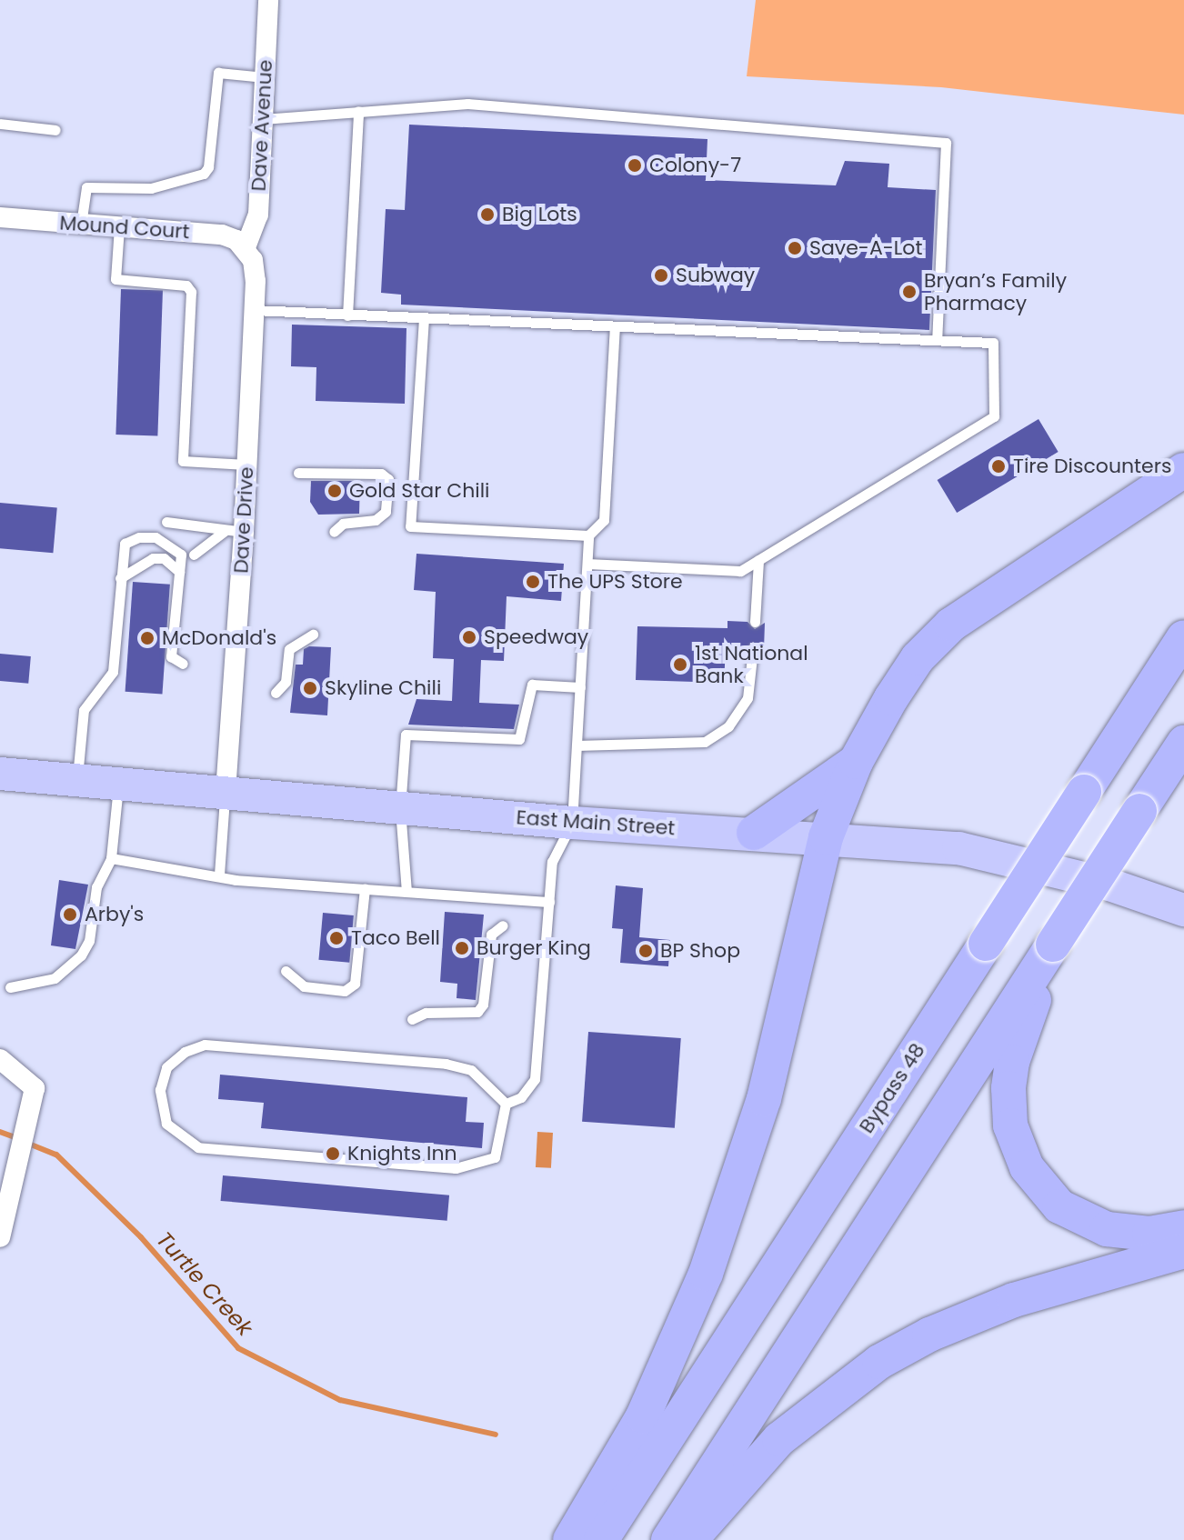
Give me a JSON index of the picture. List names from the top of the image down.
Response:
{
  "streets": {
    "highway": ["Bypass 48"],
    "main road": ["East Main Street"],
    "street": ["Dave Avenue", "Mound Court", "Dave Drive"]
  },
  "crossings": [
    ["Dave Avenue", "Mound Court"],
    ["Dave Avenue", "Dave Drive"],
    ["Mound Court", "Dave Drive"],
    ["Dave Drive", "East Main Street"]
  ],
  "water": ["Turtle Creek"],
  "places": [
    "Colony-7",
    "Big Lots",
    "Save-A-Lot",
    "Subway",
    "Bryan’s Family Pharmacy",
    "Tire Discounters",
    "Gold Star Chili",
    "The UPS Store",
    "Speedway",
    "McDonald's",
    "1st National Bank",
    "Skyline Chili",
    "Arby's",
    "Taco Bell",
    "Burger King",
    "BP Shop",
    "Knights Inn"
  ]
}
